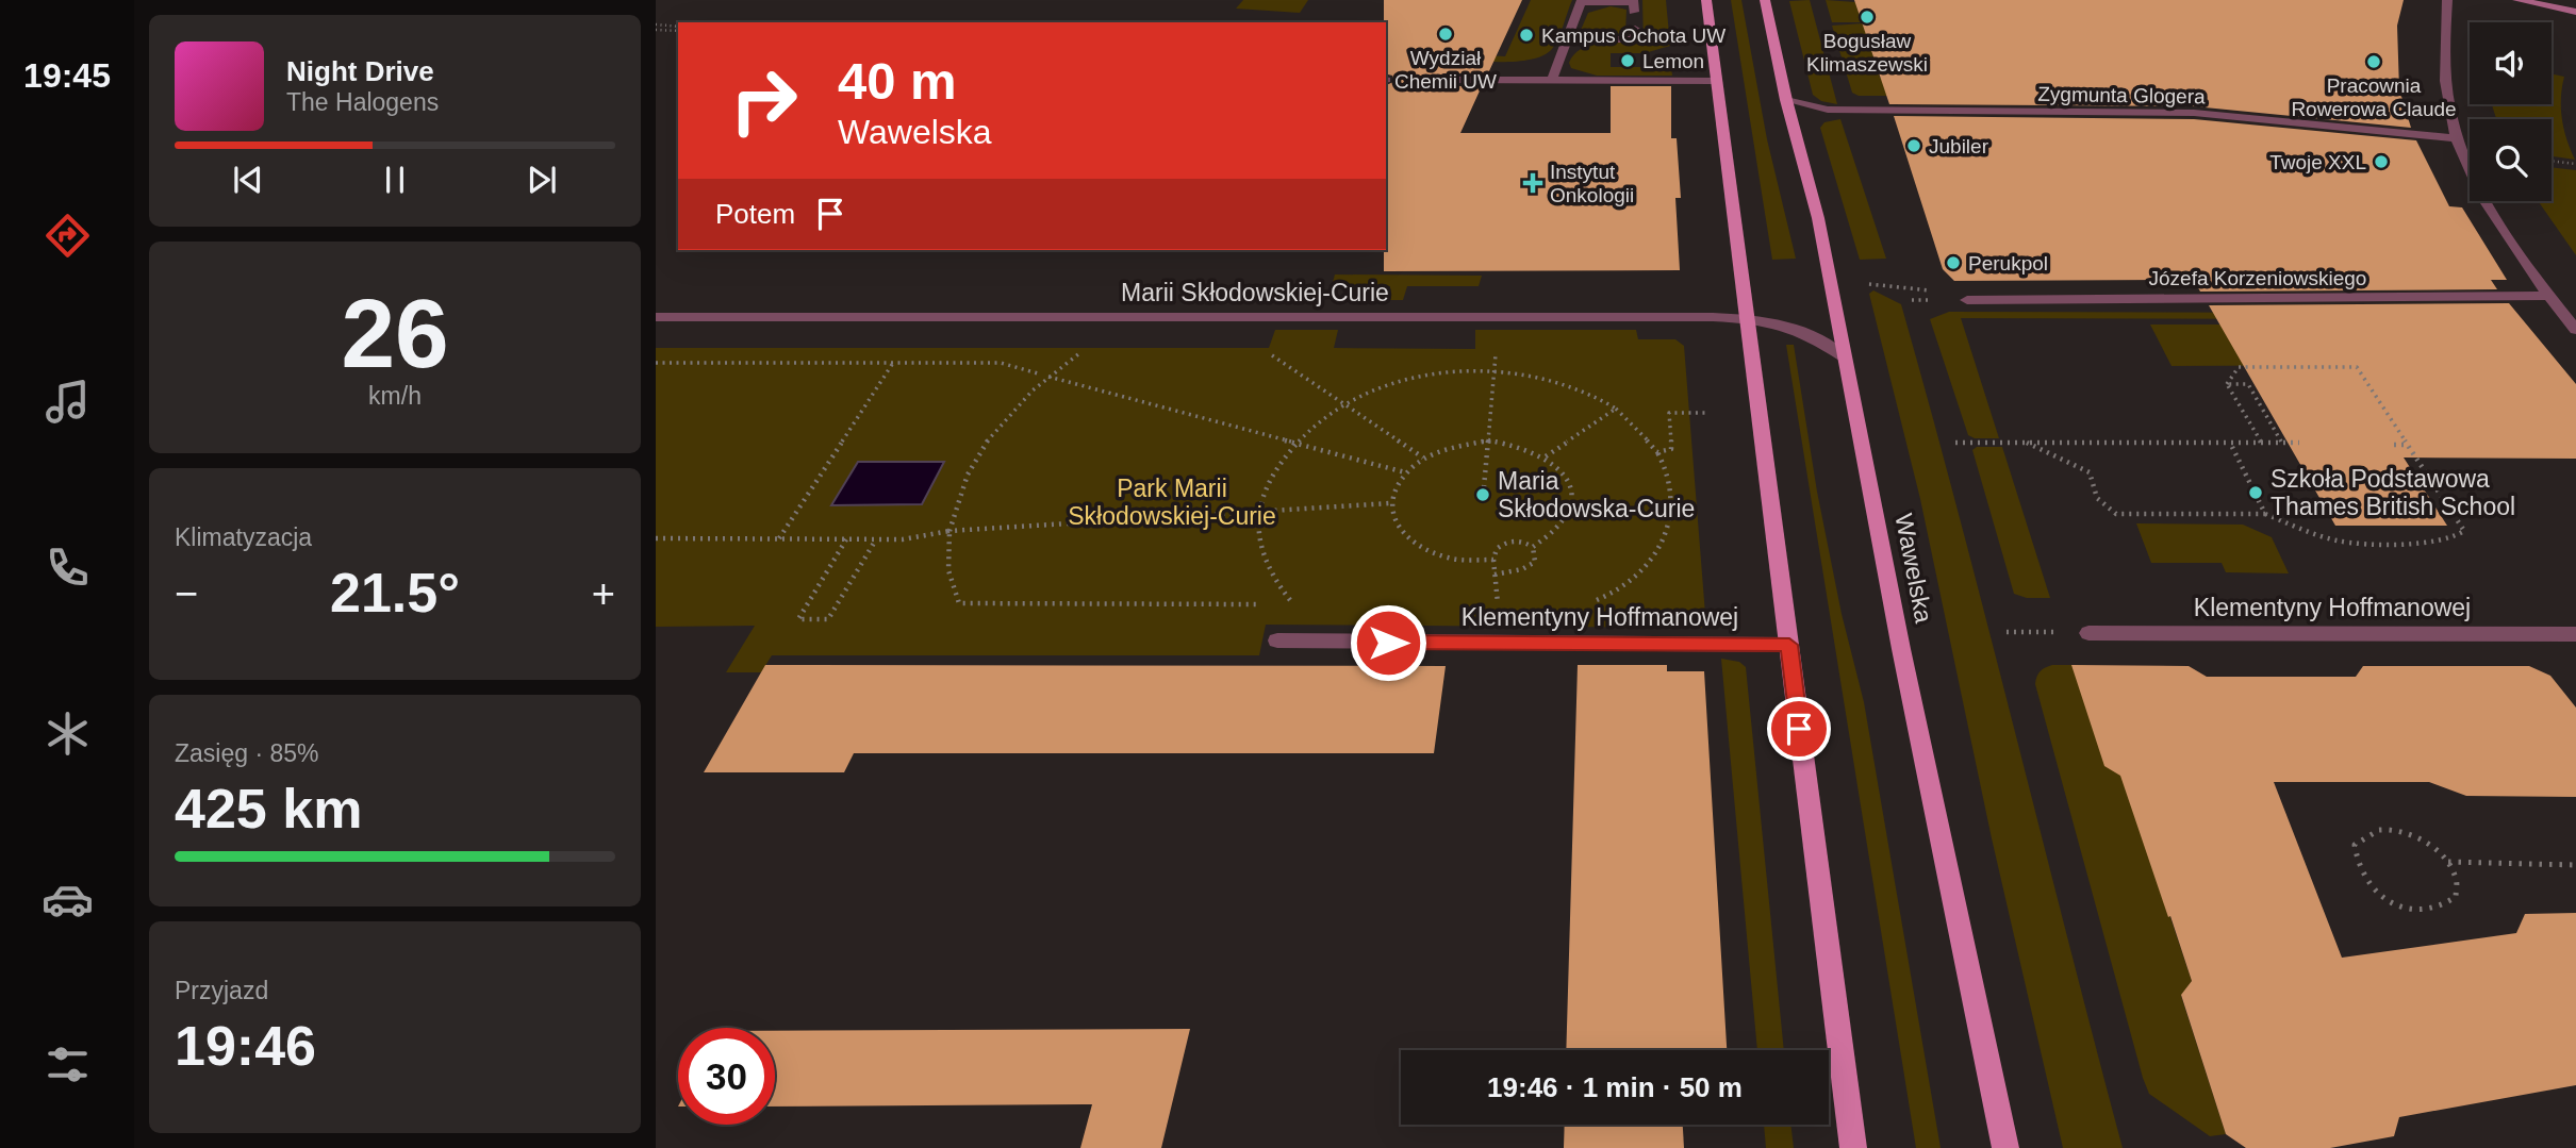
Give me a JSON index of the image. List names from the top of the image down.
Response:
{
  "streets": {
    "main road": ["Wawelska"],
    "street": [
      "Zygmunta Glogera",
      "Józefa Korzeniowskiego",
      "Marii Skłodowskiej-Curie",
      "Klementyny Hoffmanowej"
    ]
  },
  "crossings": [
    ["Zygmunta Glogera", "Wawelska"],
    ["Marii Skłodowskiej-Curie", "Wawelska"]
  ],
  "parks": ["Park Marii Skłodowskiej-Curie"],
  "places": {
    "other": [
      "Bogusław Klimaszewski",
      "Wydział Chemii UW",
      "Kampus Ochota UW",
      "Lemon",
      "Pracownia Rowerowa Claude",
      "Jubiler",
      "Twoje XXL",
      "Perukpol",
      "Szkoła Podstawowa Thames British School",
      "Maria Skłodowska-Curie"
    ],
    "health": ["Instytut Onkologii"]
  },
  "page": {
    "tabs": "19:45",
    "turn": ["40 m", "Wawelska"],
    "song": ["Night Drive", "The Halogens"],
    "then": "Potem",
    "tile": [
      ["26", "km/h"],
      "Klimatyzacja",
      ["Zasięg · 85%", "425 km"],
      ["Przyjazd", "19:46"]
    ],
    "heat": ["−", "21.5°", "+"],
    "limit": "30",
    "trip": "19:46 · 1 min · 50 m"
  }
}
